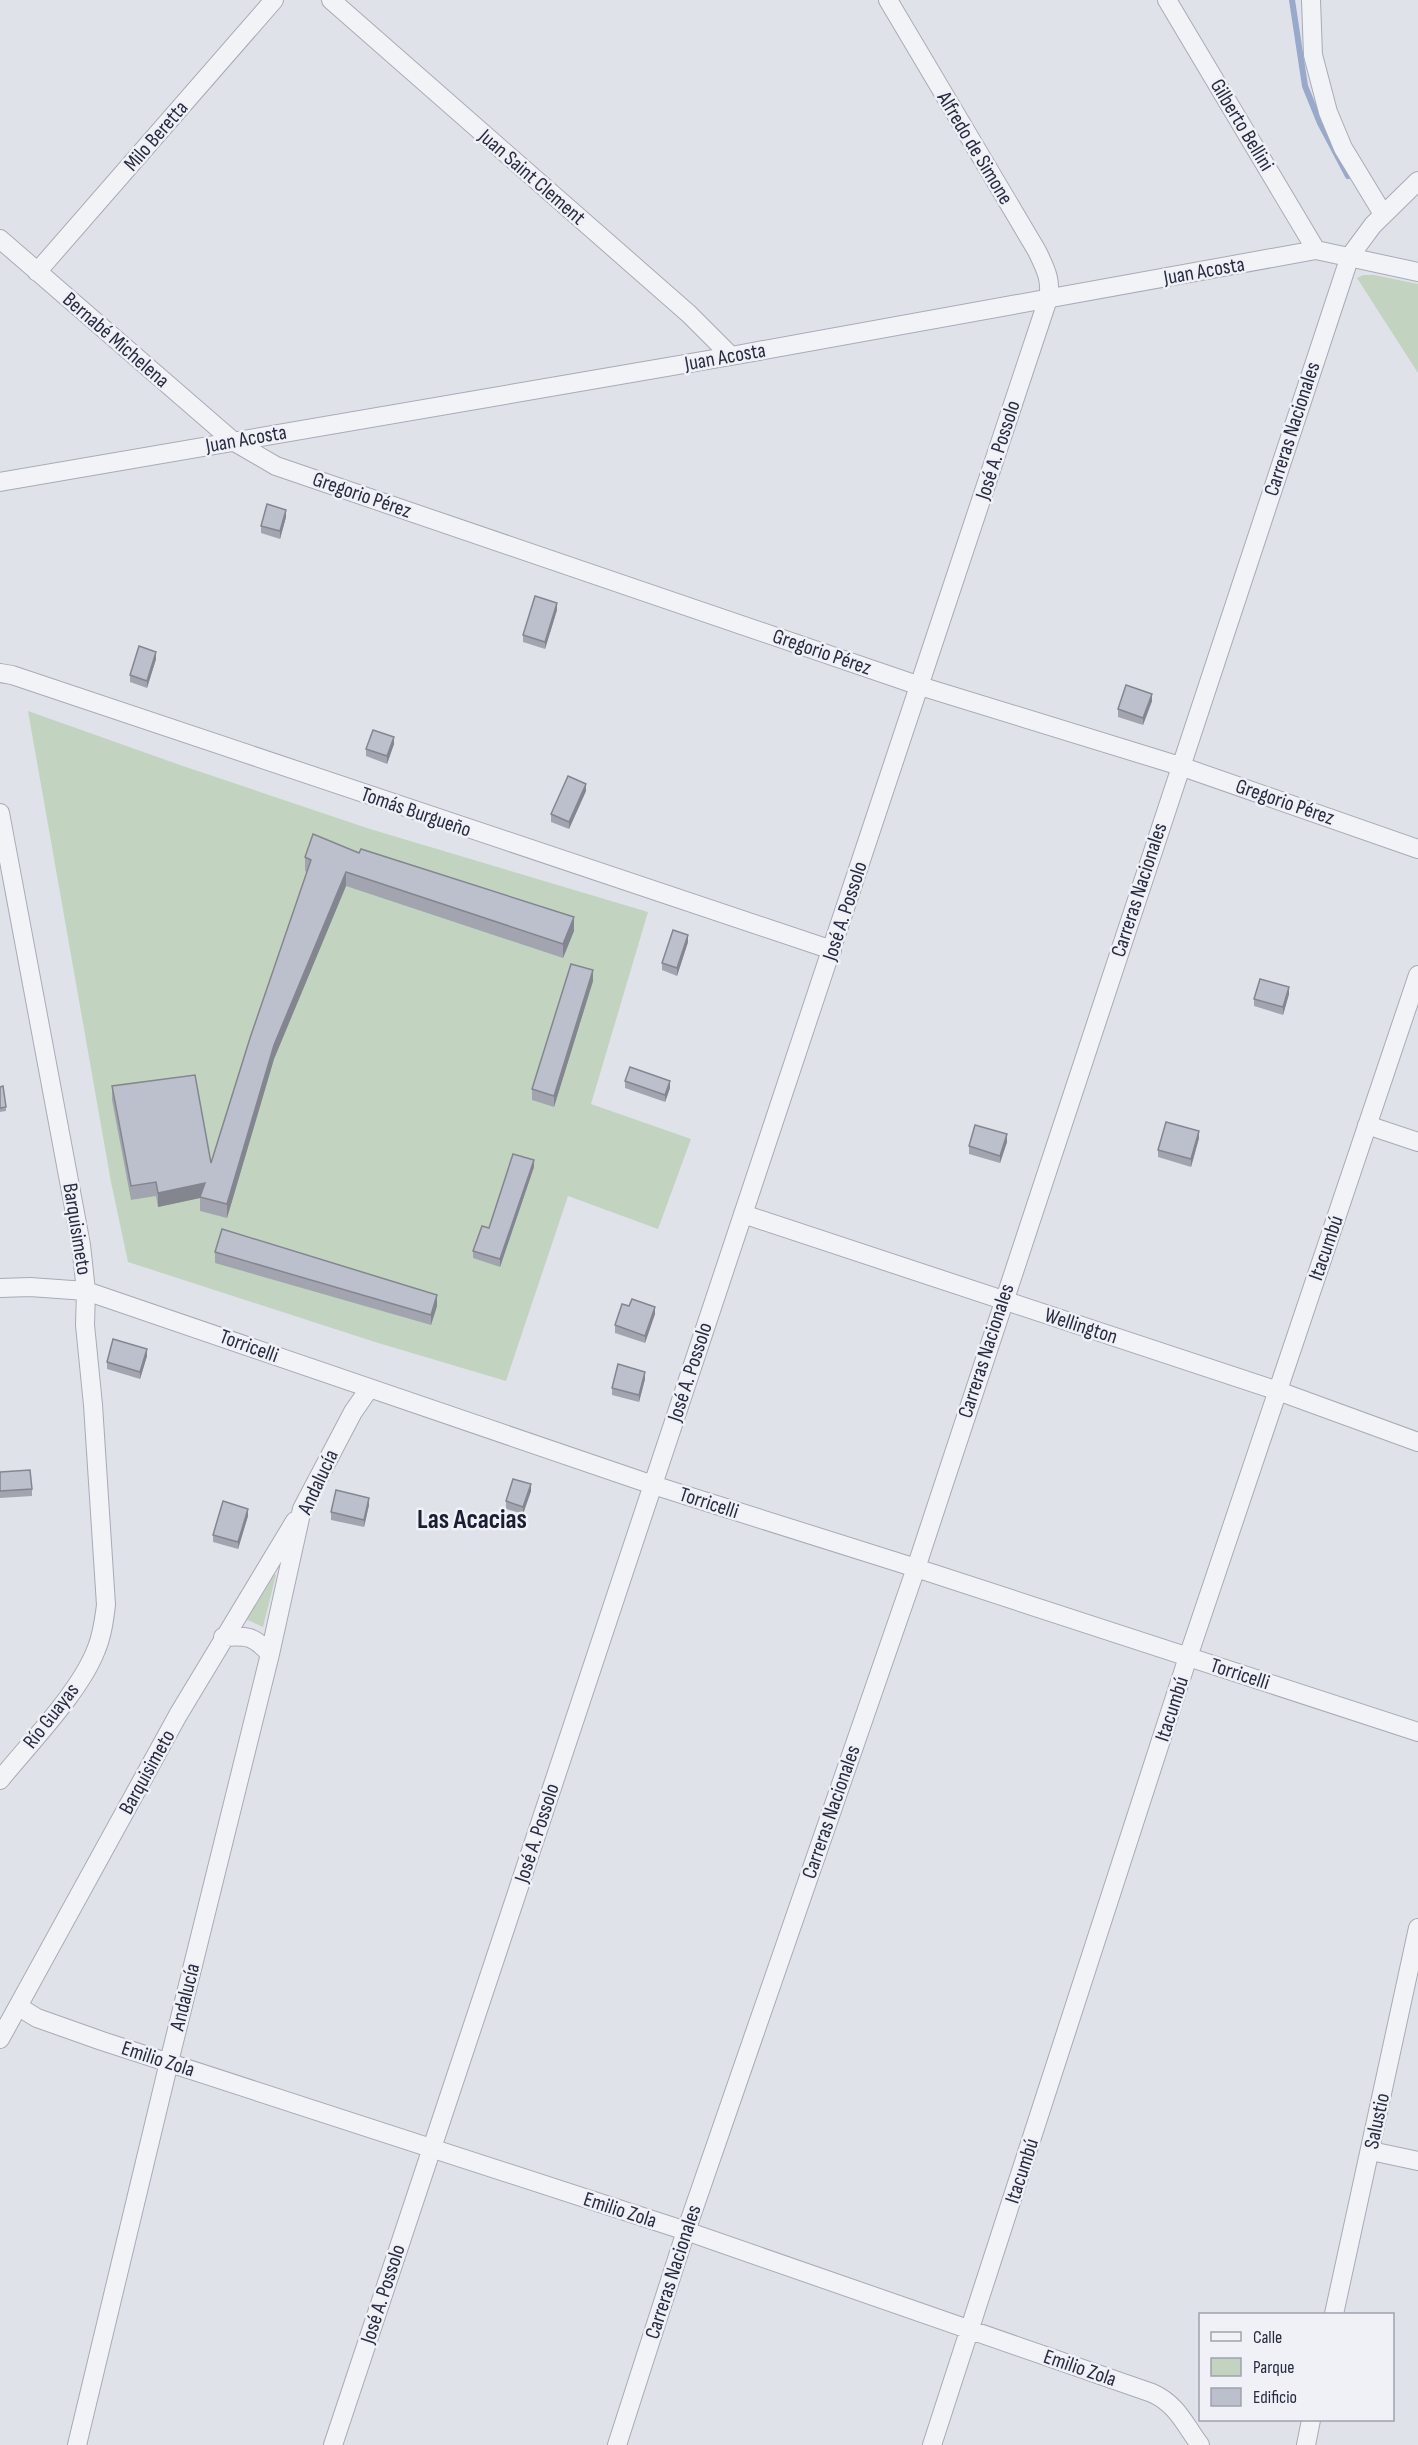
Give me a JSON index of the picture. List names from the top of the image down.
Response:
{
  "streets": {
    "street": [
      "Gilberto Bellini",
      "Milo Beretta",
      "Alfredo de Simone",
      "Juan Saint Clement",
      "Juan Acosta",
      "Bernabé Michelena",
      "Carreras Nacionales",
      "José A. Possolo",
      "Gregorio Pérez",
      "Tomás Burgueño",
      "Barquisimeto",
      "Itacumbú",
      "Wellington",
      "Torricelli",
      "Andalucía",
      "Río Guayas",
      "Emilio Zola",
      "Salustio"
    ]
  },
  "crossings": [
    ["Gilberto Bellini", "Juan Acosta"],
    ["Milo Beretta", "Bernabé Michelena"],
    ["Alfredo de Simone", "Juan Acosta"],
    ["Alfredo de Simone", "José A. Possolo"],
    ["Juan Saint Clement", "Juan Acosta"],
    ["Juan Acosta", "Bernabé Michelena"],
    ["Juan Acosta", "Carreras Nacionales"],
    ["Juan Acosta", "José A. Possolo"],
    ["Juan Acosta", "Gregorio Pérez"],
    ["Bernabé Michelena", "Gregorio Pérez"],
    ["Carreras Nacionales", "Gregorio Pérez"],
    ["Carreras Nacionales", "Wellington"],
    ["Carreras Nacionales", "Torricelli"],
    ["Carreras Nacionales", "Emilio Zola"],
    ["José A. Possolo", "Gregorio Pérez"],
    ["José A. Possolo", "Tomás Burgueño"],
    ["José A. Possolo", "Wellington"],
    ["José A. Possolo", "Torricelli"],
    ["José A. Possolo", "Emilio Zola"],
    ["Barquisimeto", "Torricelli"],
    ["Barquisimeto", "Andalucía"],
    ["Barquisimeto", "Río Guayas"],
    ["Barquisimeto", "Emilio Zola"],
    ["Itacumbú", "Wellington"],
    ["Itacumbú", "Torricelli"],
    ["Itacumbú", "Emilio Zola"],
    ["Torricelli", "Andalucía"],
    ["Andalucía", "Emilio Zola"]
  ],
  "districts": ["Las Acacias"],
  "legend": ["Calle", "Parque", "Edificio"]
}
